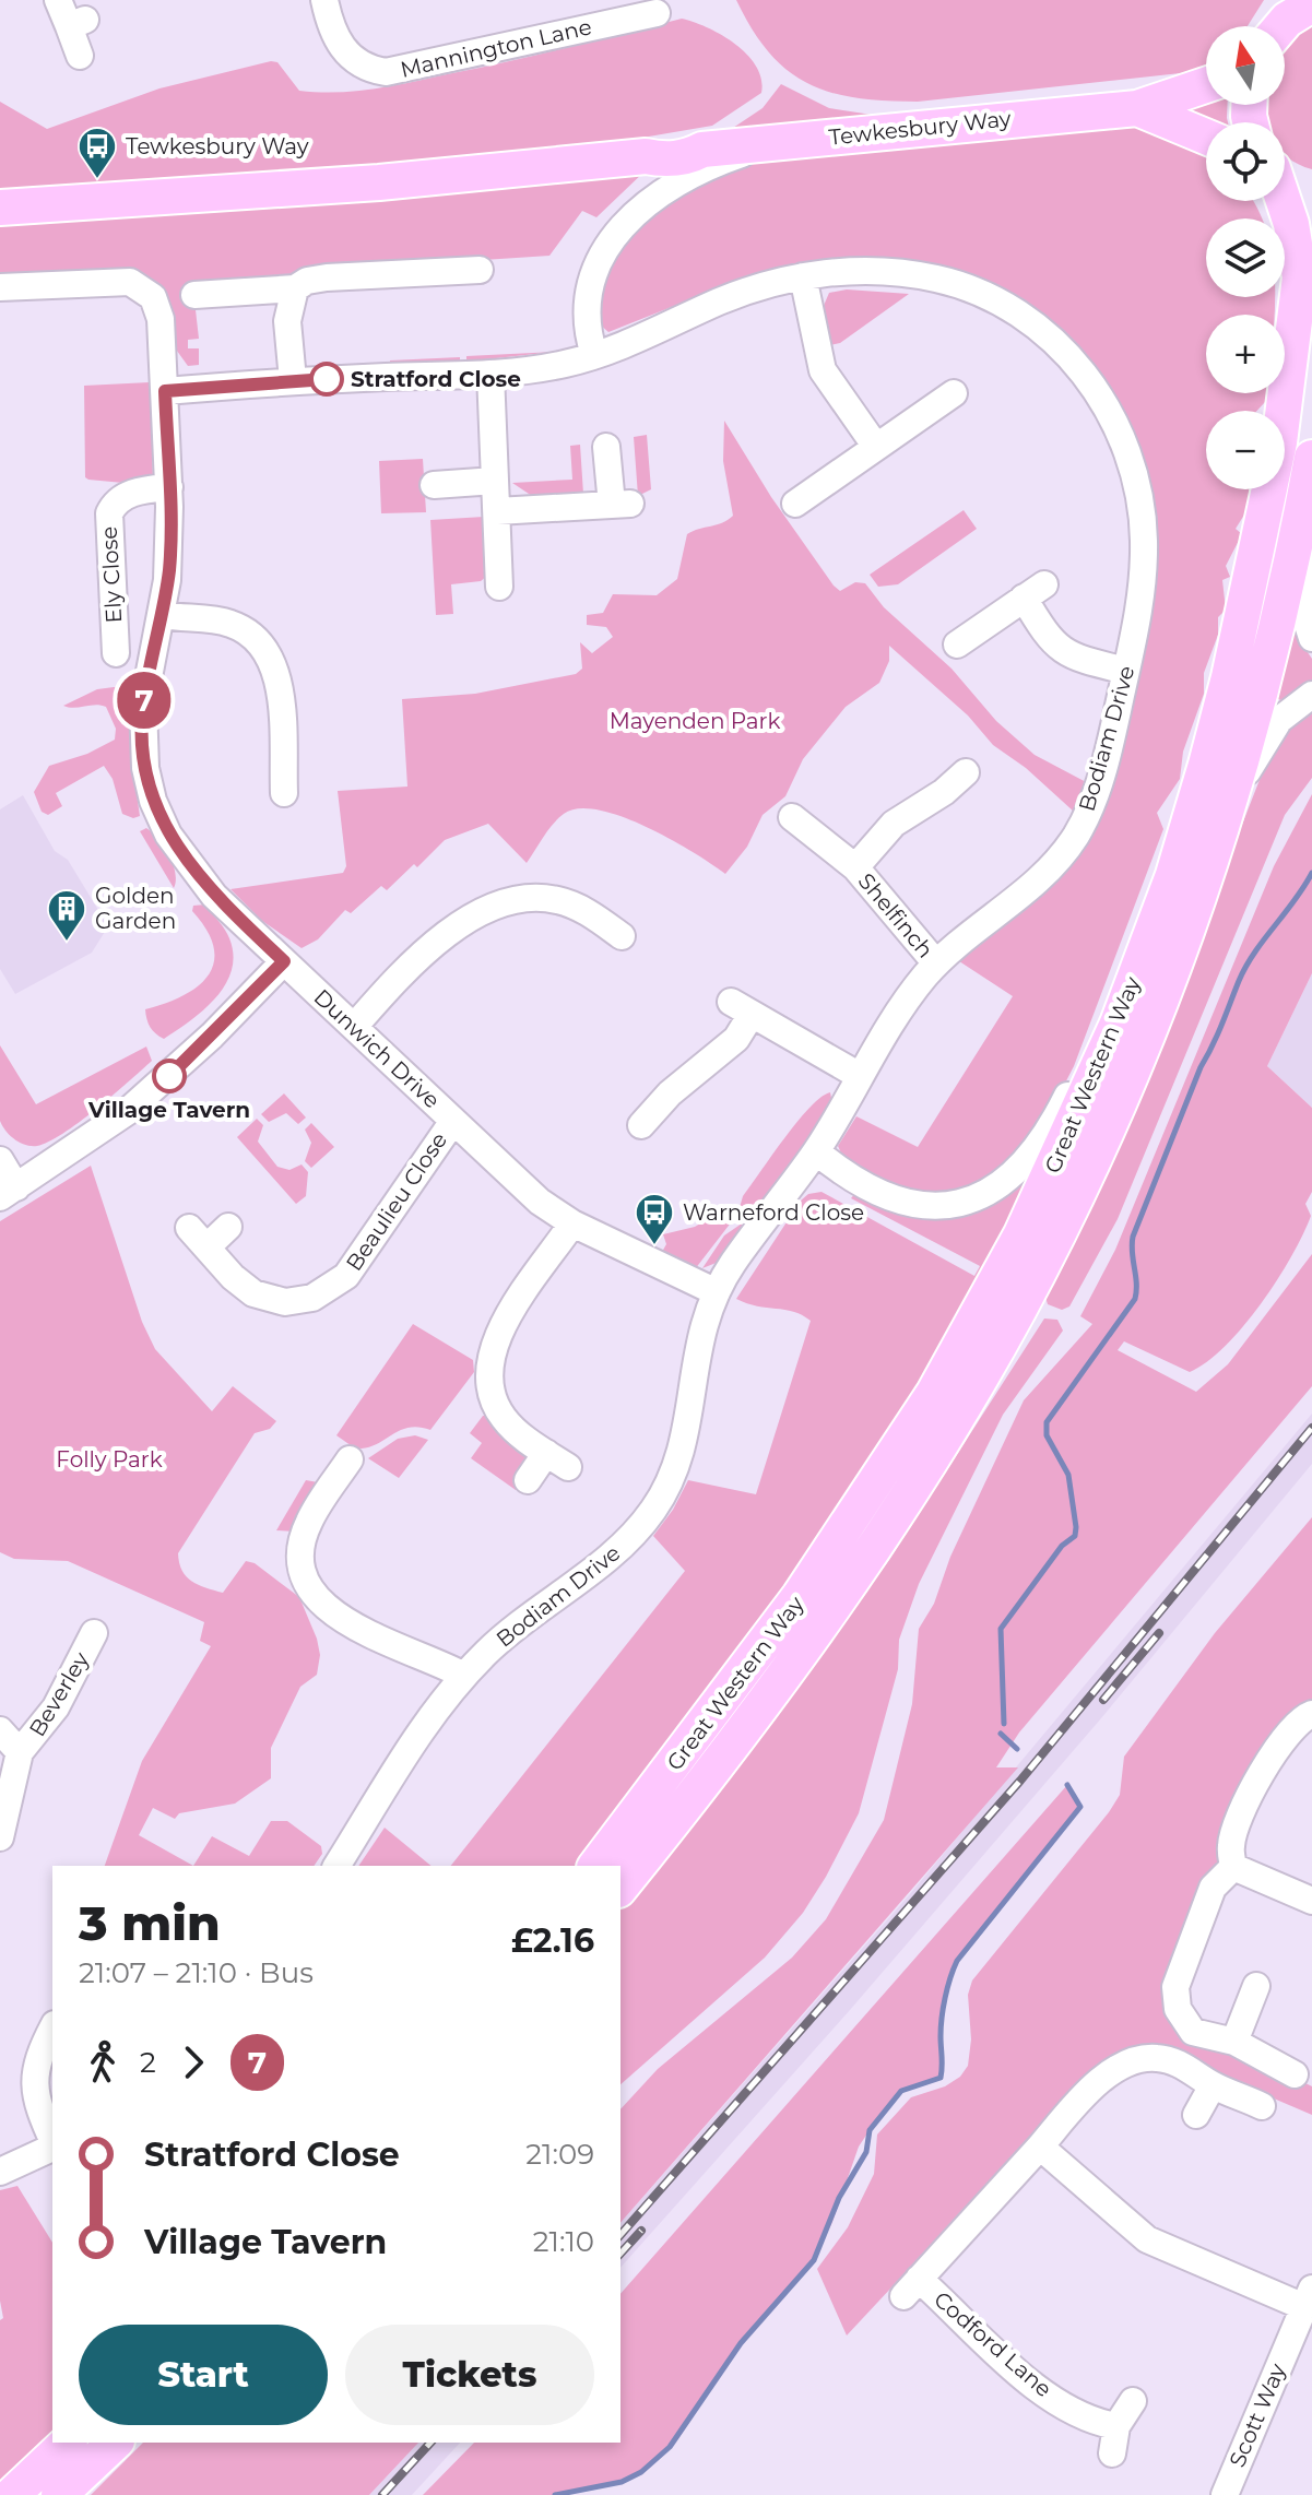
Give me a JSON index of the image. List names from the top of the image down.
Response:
{
  "streets": {
    "main road": ["Tewkesbury Way", "Great Western Way"],
    "street": [
      "Mannington Lane",
      "Ely Close",
      "Bodiam Drive",
      "Shelfinch",
      "Dunwich Drive",
      "Beaulieu Close",
      "Beverley",
      "Codford Lane",
      "Scott Way"
    ]
  },
  "crossings": [
    ["Ely Close", "Dunwich Drive"],
    ["Bodiam Drive", "Shelfinch"],
    ["Bodiam Drive", "Dunwich Drive"],
    ["Dunwich Drive", "Beaulieu Close"]
  ],
  "parks": ["Mayenden Park", "Folly Park"],
  "places": {
    "bus stop": ["Tewkesbury Way", "Warneford Close"],
    "other": ["Stratford Close", "Village Tavern"],
    "building": ["Golden Garden"]
  },
  "lines": ["bus line 7"],
  "north": "top",
  "page": {
    "on_map": "7",
    "map_buttons": ["+", "−"],
    "heading": ["3 min", "21:07 – 21:10 · Bus", "£2.16"],
    "legs": ["2", "7"],
    "list": [
      {
        "name": "Stratford Close",
        "value": "21:09"
      },
      {
        "name": "Village Tavern",
        "value": "21:10"
      }
    ],
    "buttons": ["Start", "Tickets"]
  }
}
